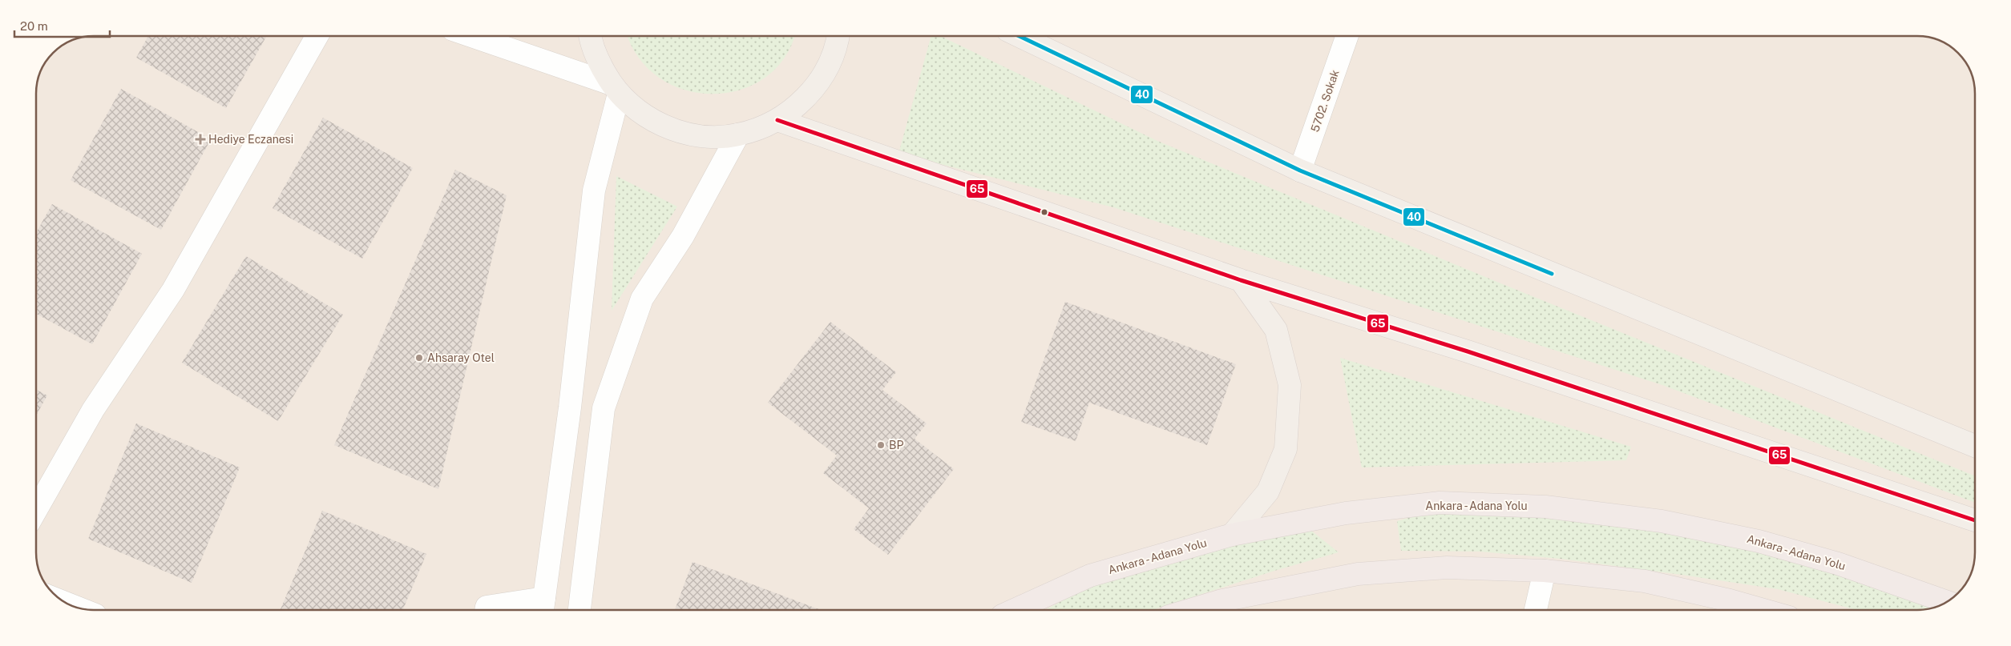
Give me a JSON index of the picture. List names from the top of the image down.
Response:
{
  "streets": {
    "highway": ["Ankara - Adana Yolu"],
    "main road": ["5702. Sokak"]
  },
  "places": {
    "health": ["Hediye Eczanesi"],
    "other": ["Ahsaray Otel", "BP"]
  },
  "lines": ["transit line 40", "transit line 65"],
  "scale_bar": "20 m"
}
